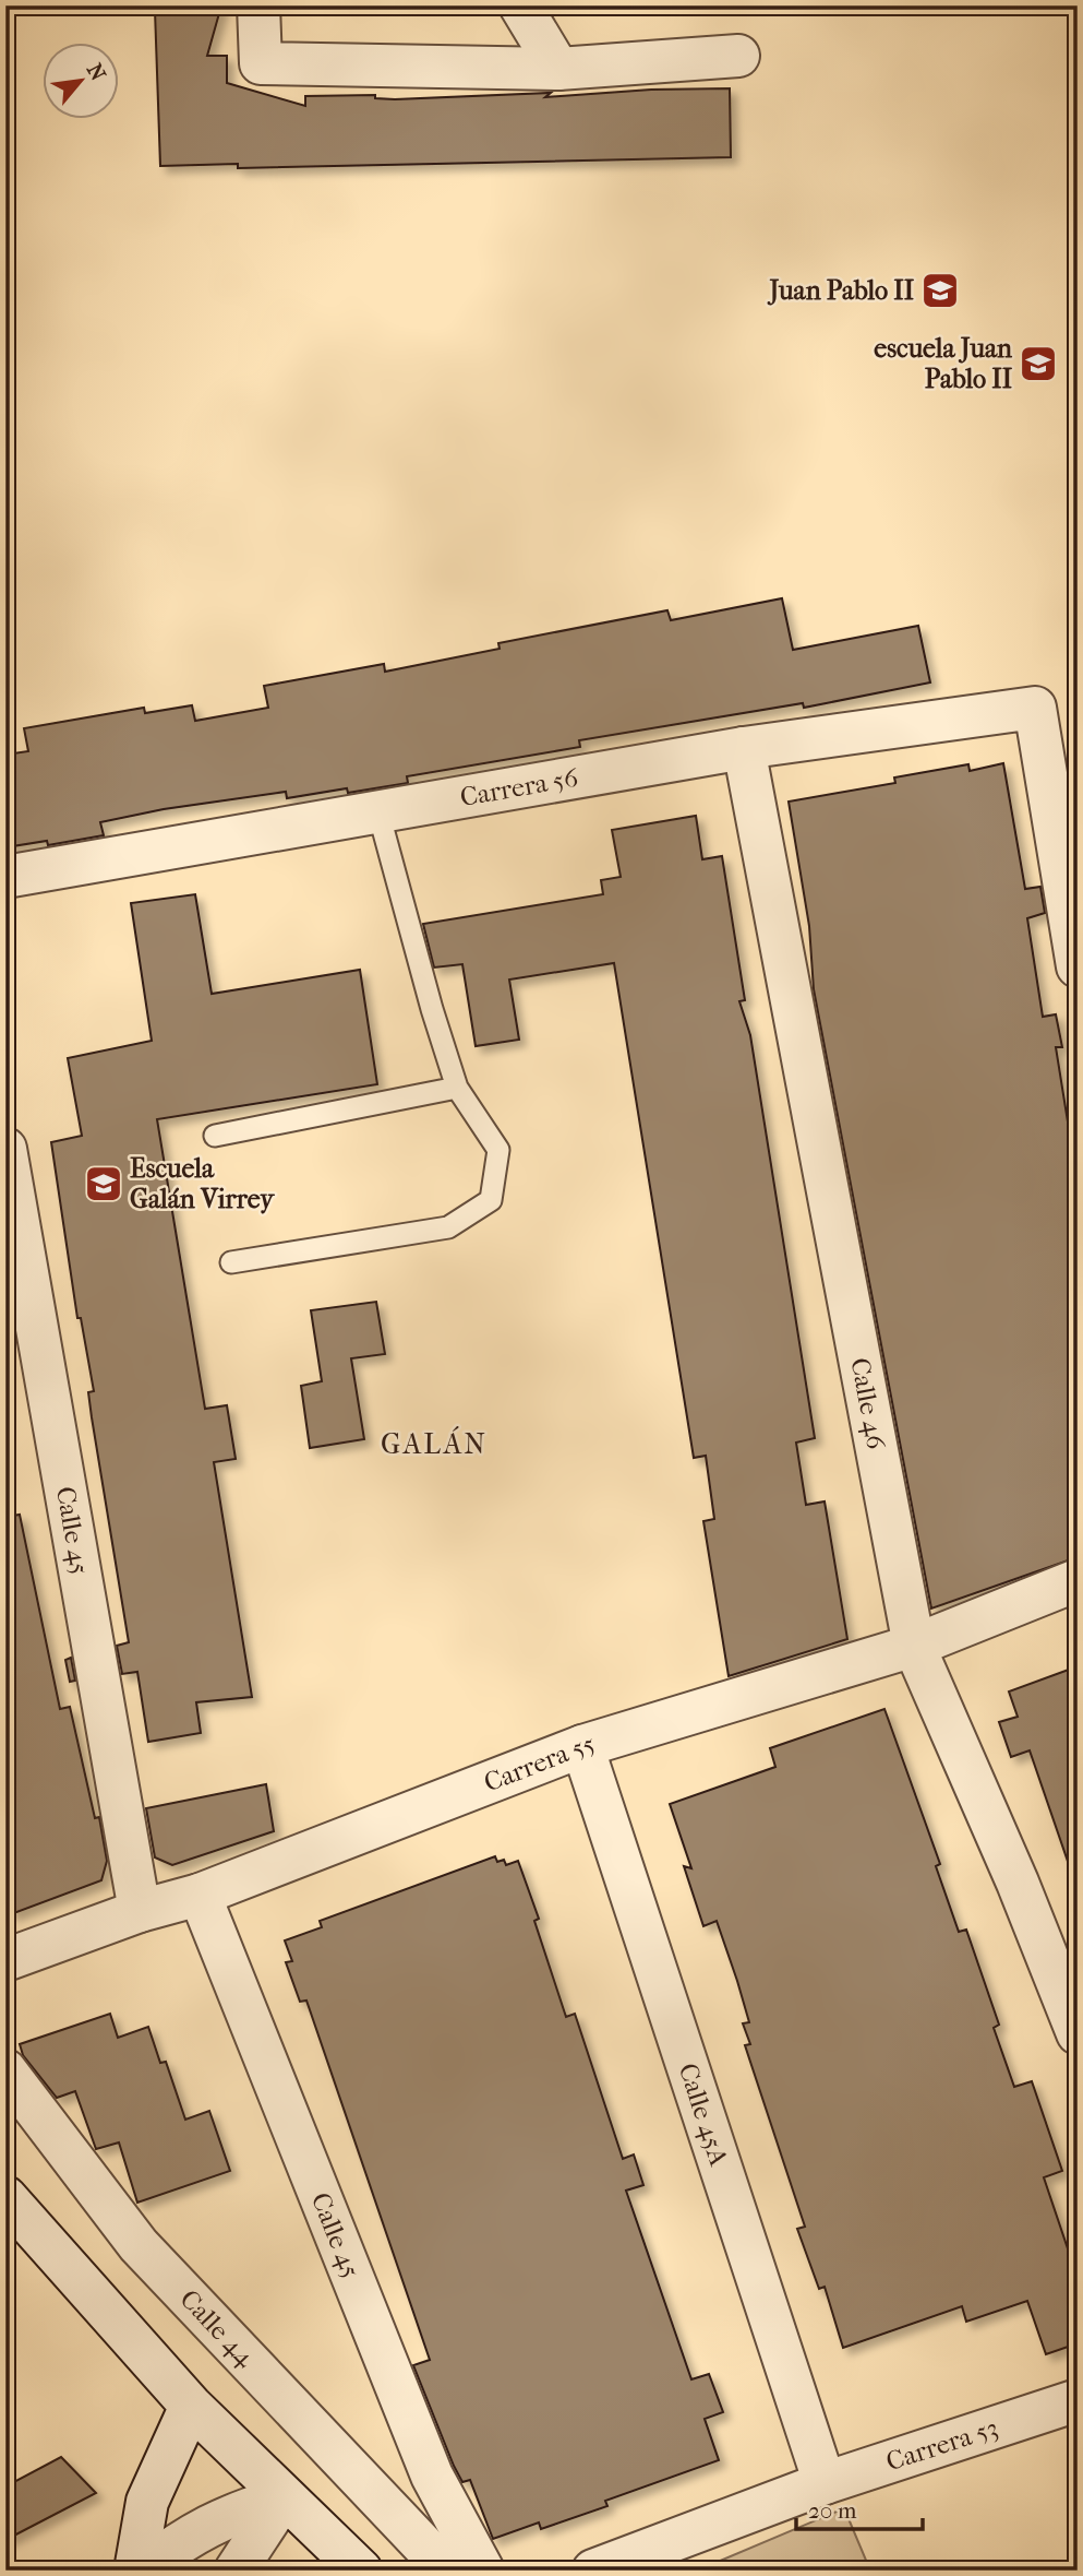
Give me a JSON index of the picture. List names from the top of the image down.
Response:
{
  "streets": {
    "street": [
      "Carrera 56",
      "Calle 46",
      "Calle 45",
      "Carrera 55",
      "Calle 45A",
      "Calle 44",
      "Carrera 53"
    ]
  },
  "crossings": [
    ["Carrera 56", "Calle 46"],
    ["Calle 46", "Carrera 55"],
    ["Calle 45", "Carrera 55"],
    ["Carrera 55", "Calle 45A"],
    ["Calle 45A", "Carrera 53"]
  ],
  "districts": ["GALÁN"],
  "places": {
    "school or university": ["Juan Pablo II", "escuela Juan Pablo II", "Escuela Galán Virrey"]
  },
  "scale_bar": "20 m",
  "north": "top right"
}
